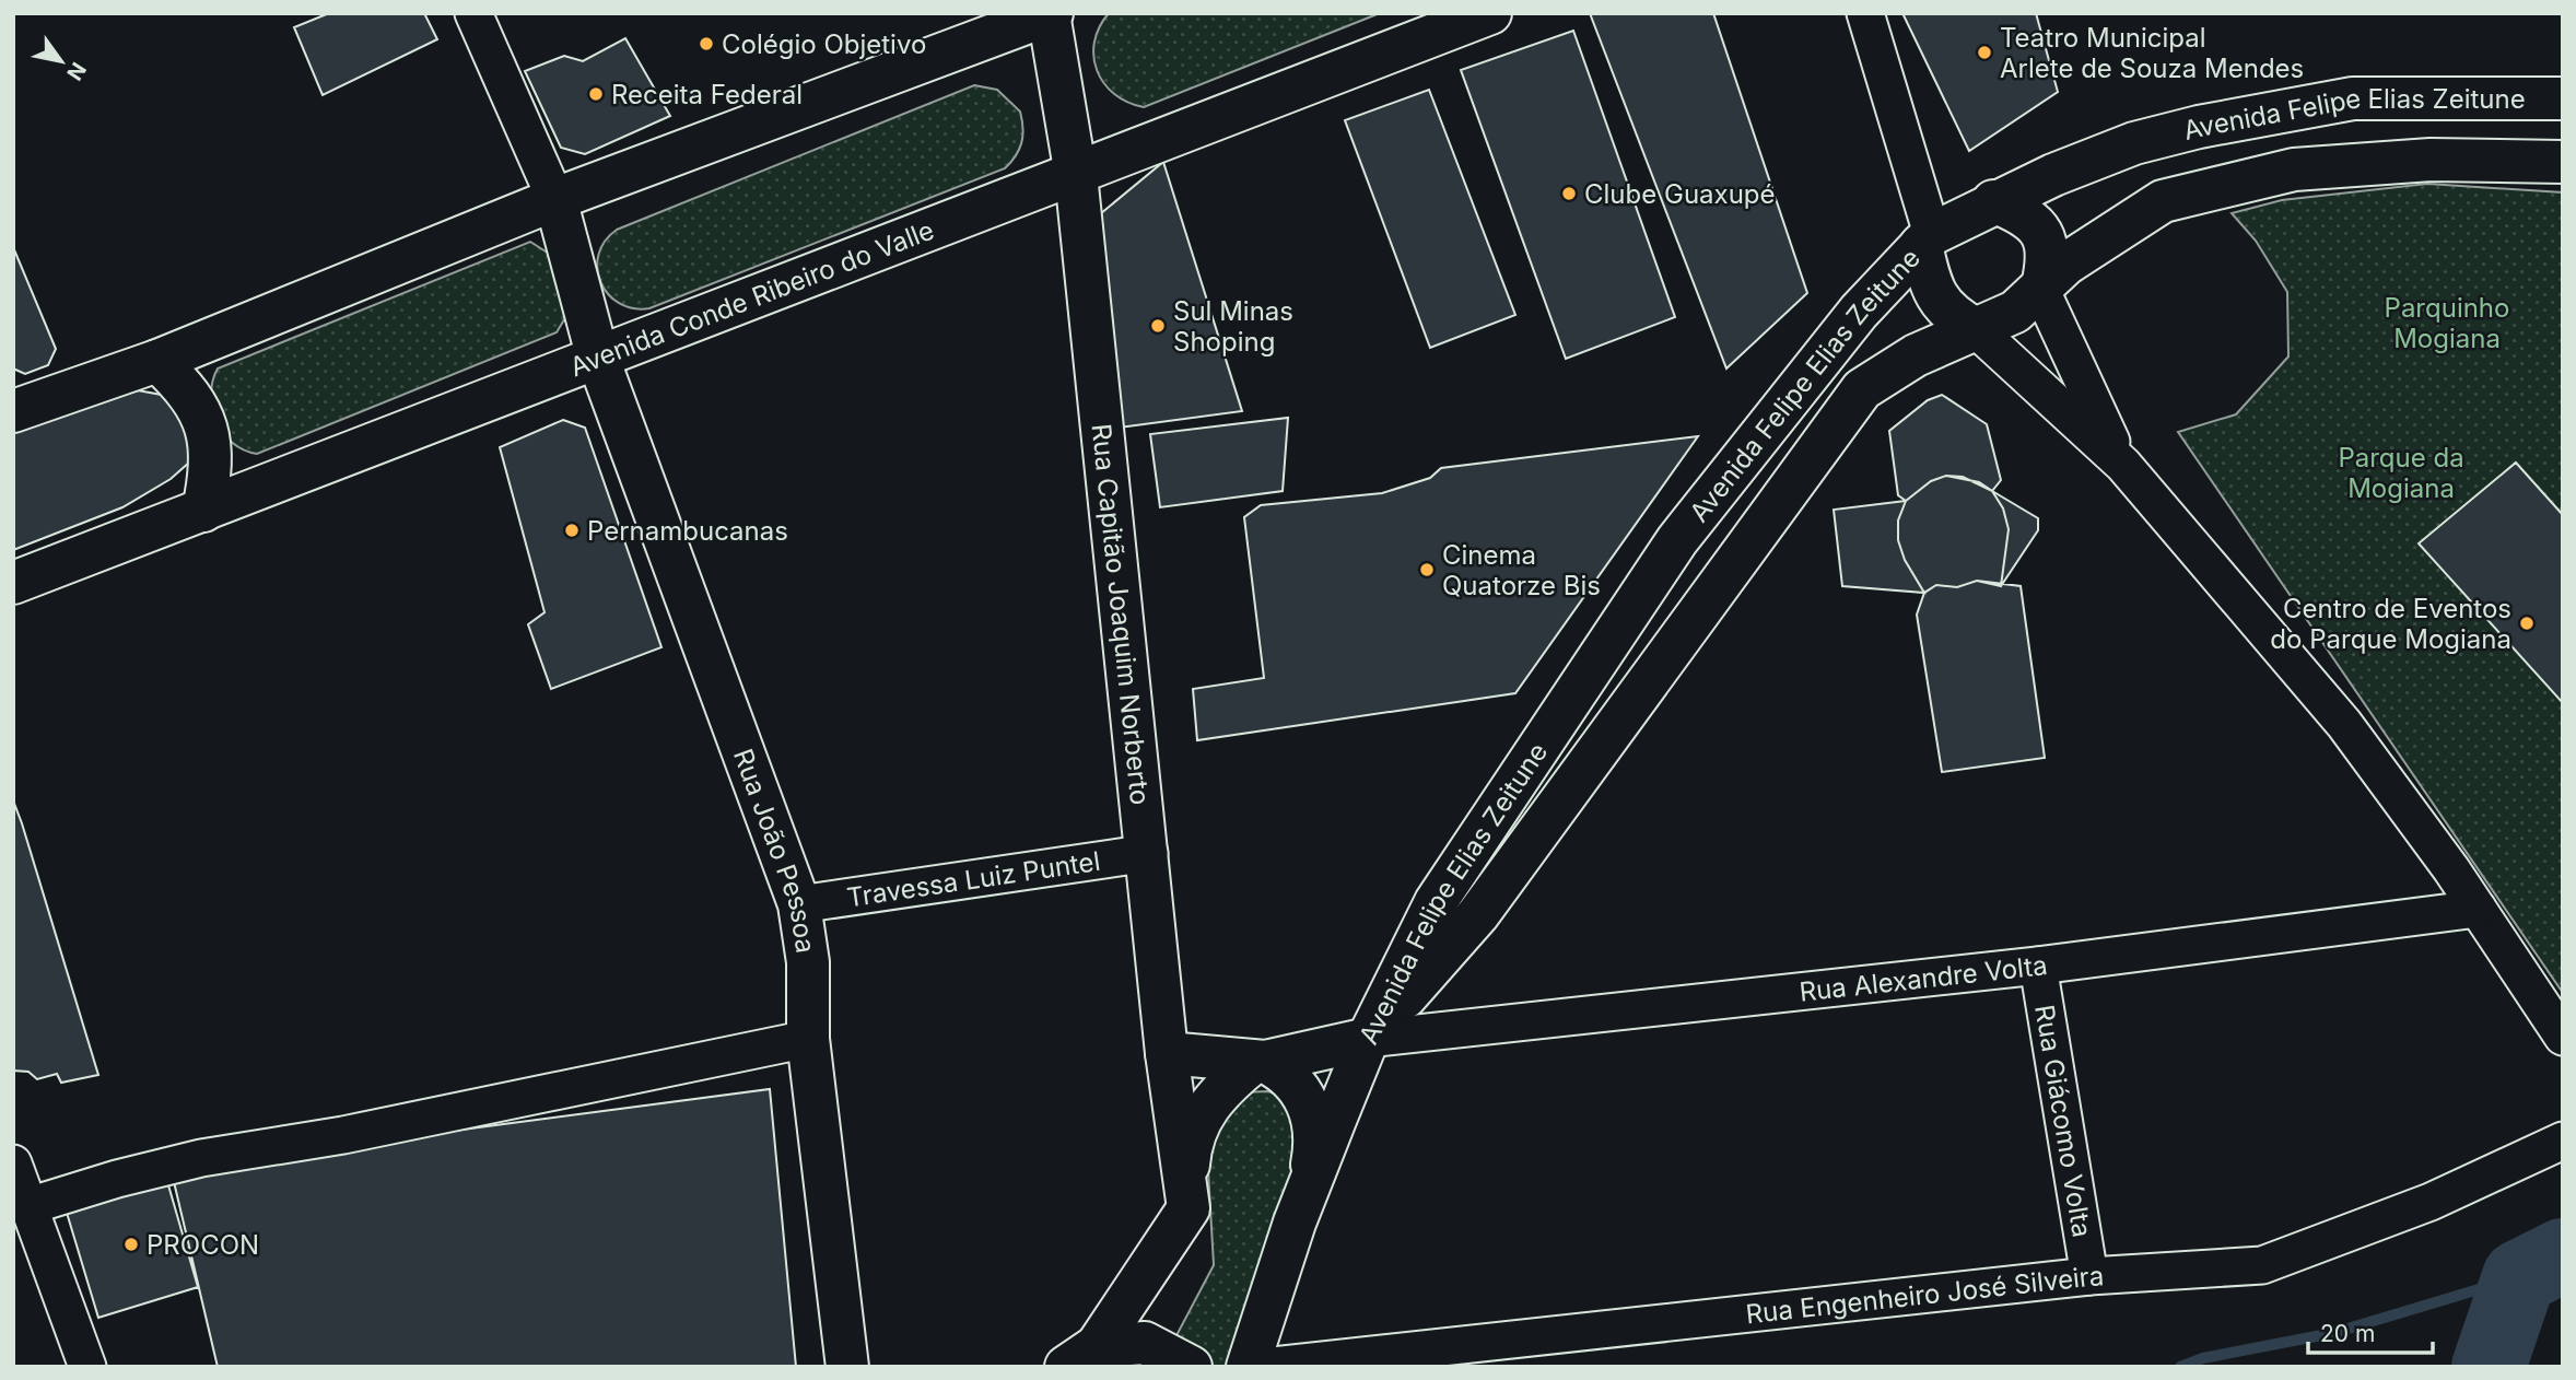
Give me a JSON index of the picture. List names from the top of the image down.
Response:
{
  "streets": {
    "main road": [
      "Avenida Felipe Elias Zeitune",
      "Avenida Conde Ribeiro do Valle",
      "Rua Capitão Joaquim Norberto",
      "Rua João Pessoa"
    ],
    "street": [
      "Travessa Luiz Puntel",
      "Rua Alexandre Volta",
      "Rua Giácomo Volta",
      "Rua Engenheiro José Silveira"
    ]
  },
  "crossings": [
    ["Avenida Felipe Elias Zeitune", "Rua Alexandre Volta"],
    ["Avenida Conde Ribeiro do Valle", "Rua Capitão Joaquim Norberto"],
    ["Avenida Conde Ribeiro do Valle", "Rua João Pessoa"],
    ["Rua Capitão Joaquim Norberto", "Travessa Luiz Puntel"],
    ["Rua João Pessoa", "Travessa Luiz Puntel"],
    ["Rua Alexandre Volta", "Rua Giácomo Volta"],
    ["Rua Giácomo Volta", "Rua Engenheiro José Silveira"]
  ],
  "parks": ["Parquinho Mogiana", "Parque da Mogiana"],
  "places": [
    "Colégio Objetivo",
    "Teatro Municipal Arlete de Souza Mendes",
    "Receita Federal",
    "Clube Guaxupé",
    "Sul Minas Shoping",
    "Pernambucanas",
    "Cinema Quatorze Bis",
    "Centro de Eventos do Parque Mogiana",
    "PROCON"
  ],
  "scale_bar": "20 m",
  "north": "bottom right"
}
